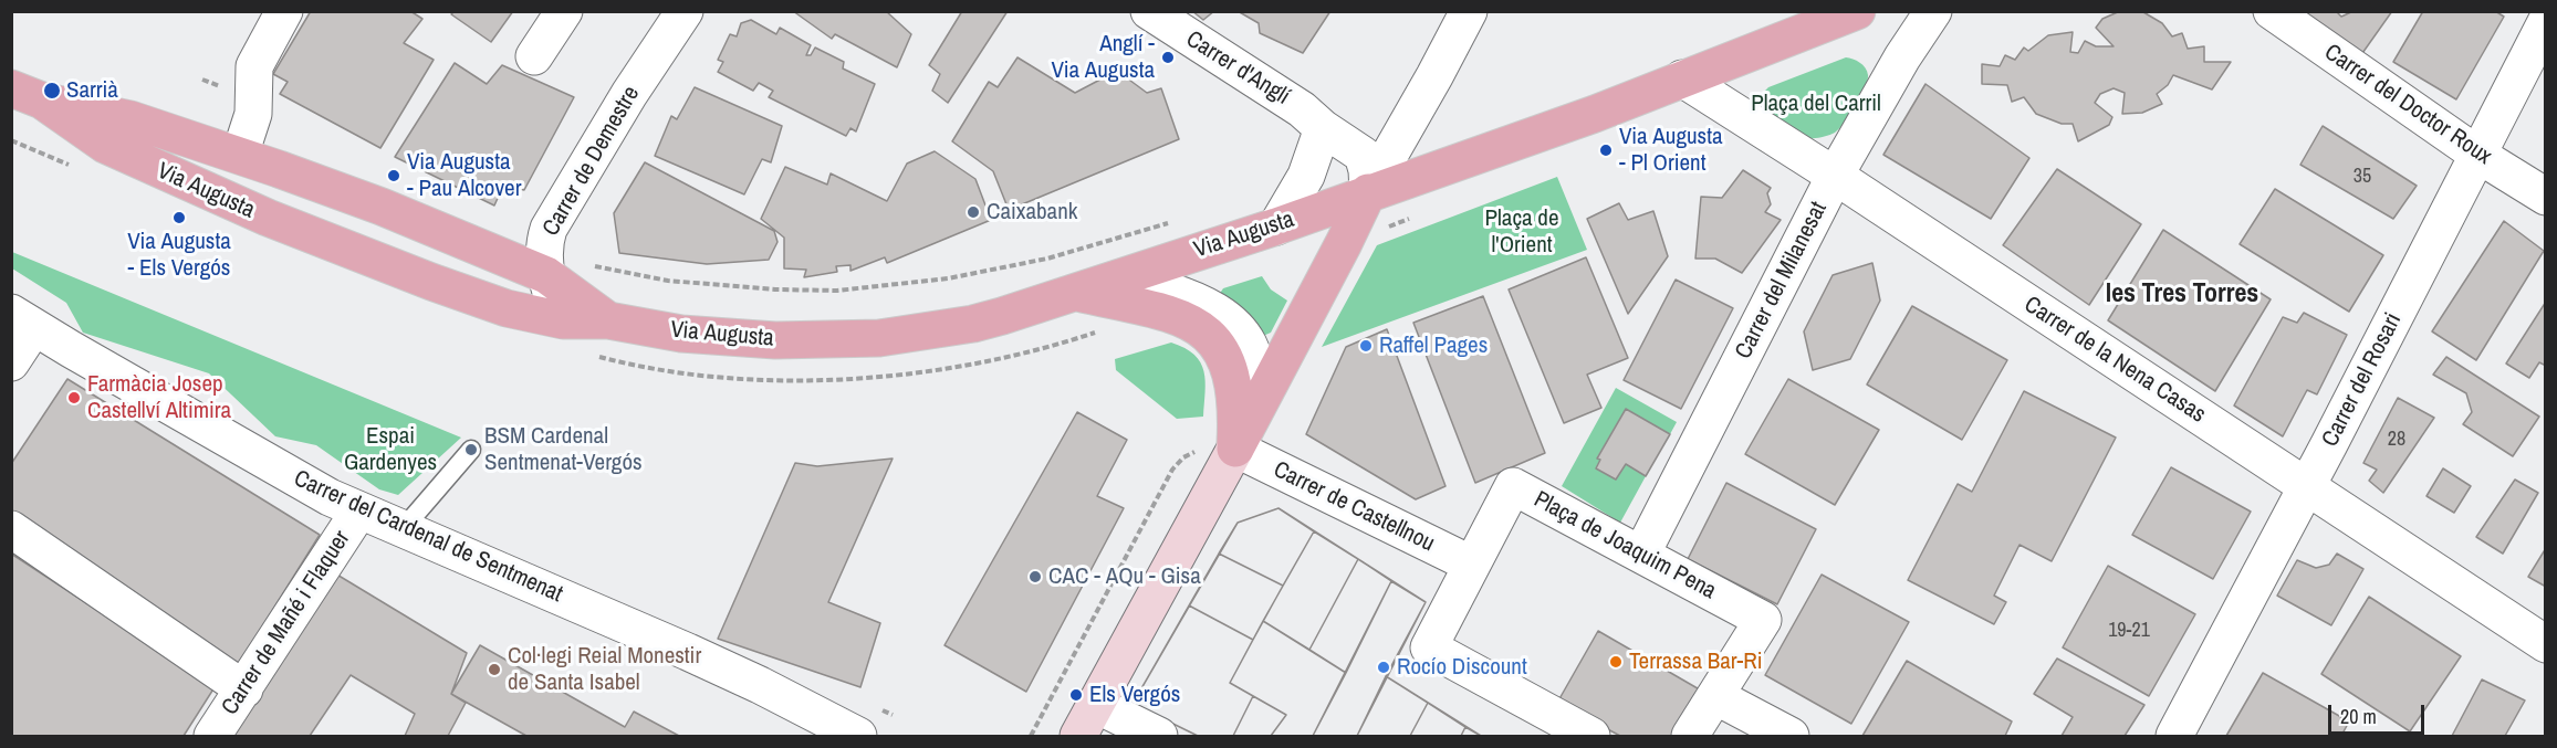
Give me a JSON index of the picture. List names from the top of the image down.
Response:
{
  "streets": {
    "main road": ["Via Augusta"],
    "street": [
      "Carrer d'Anglí",
      "Carrer del Doctor Roux",
      "Carrer de Demestre",
      "Carrer del Milanesat",
      "Carrer de la Nena Casas",
      "Carrer del Rosari",
      "Carrer de Castellnou",
      "Carrer del Cardenal de Sentmenat",
      "Plaça de Joaquim Pena",
      "Carrer de Mañé i Flaquer"
    ]
  },
  "crossings": [
    ["Carrer d'Anglí", "Via Augusta"],
    ["Carrer del Doctor Roux", "Carrer del Rosari"],
    ["Carrer de Demestre", "Via Augusta"],
    ["Via Augusta", "Carrer de la Nena Casas"],
    ["Carrer del Milanesat", "Carrer de la Nena Casas"],
    ["Carrer del Milanesat", "Plaça de Joaquim Pena"],
    ["Carrer de la Nena Casas", "Carrer del Rosari"],
    ["Carrer de Castellnou", "Plaça de Joaquim Pena"],
    ["Carrer del Cardenal de Sentmenat", "Carrer de Mañé i Flaquer"]
  ],
  "districts": ["les Tres Torres"],
  "parks": ["Plaça del Carril", "Plaça de l'Orient", "Espai Gardenyes"],
  "places": [
    "Anglí - Via Augusta",
    "Sarrià",
    "Via Augusta - Pl Orient",
    "Via Augusta - Pau Alcover",
    "Caixabank",
    "Via Augusta - Els Vergós",
    "Raffel Pages",
    "Farmàcia Josep Castellví Altimira",
    "BSM Cardenal Sentmenat-Vergós",
    "CAC - AQu - Gisa",
    "Terrassa Bar-Ri",
    "Rocío Discount",
    "Col·legi Reial Monestir de Santa Isabel",
    "Els Vergós"
  ],
  "house_numbers": ["35", "28", "19-21"],
  "scale_bar": "20 m"
}
